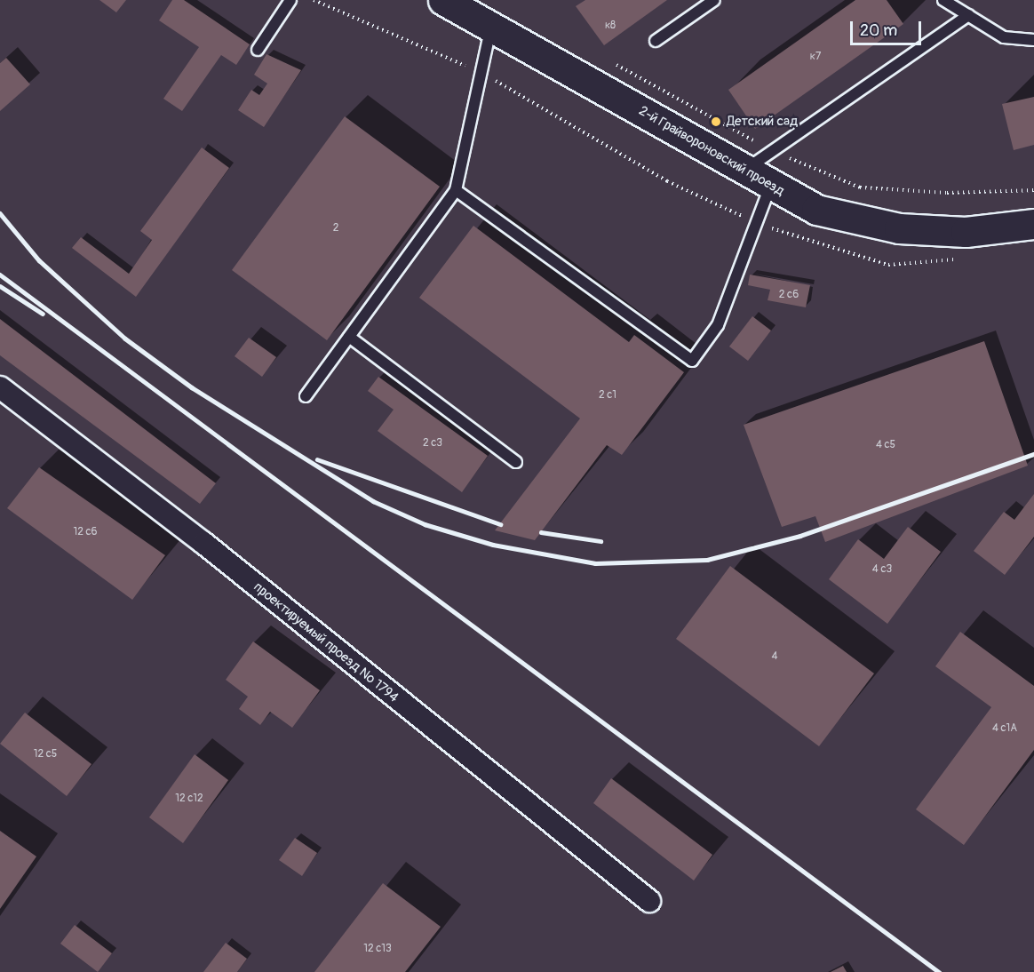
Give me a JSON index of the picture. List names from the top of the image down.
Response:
{
  "streets": {
    "main road": ["2-й Грайвороновский проезд"],
    "street": ["проектируемый проезд № 1794"]
  },
  "places": ["Детский сад"],
  "house_numbers": [
    "к8",
    "к7",
    "2",
    "2 с6",
    "2 с1",
    "2 с3",
    "4 с5",
    "12 с6",
    "4 с3",
    "4",
    "4 с1А",
    "12 с5",
    "12 с12",
    "12 с13"
  ],
  "scale_bar": "20 m"
}
